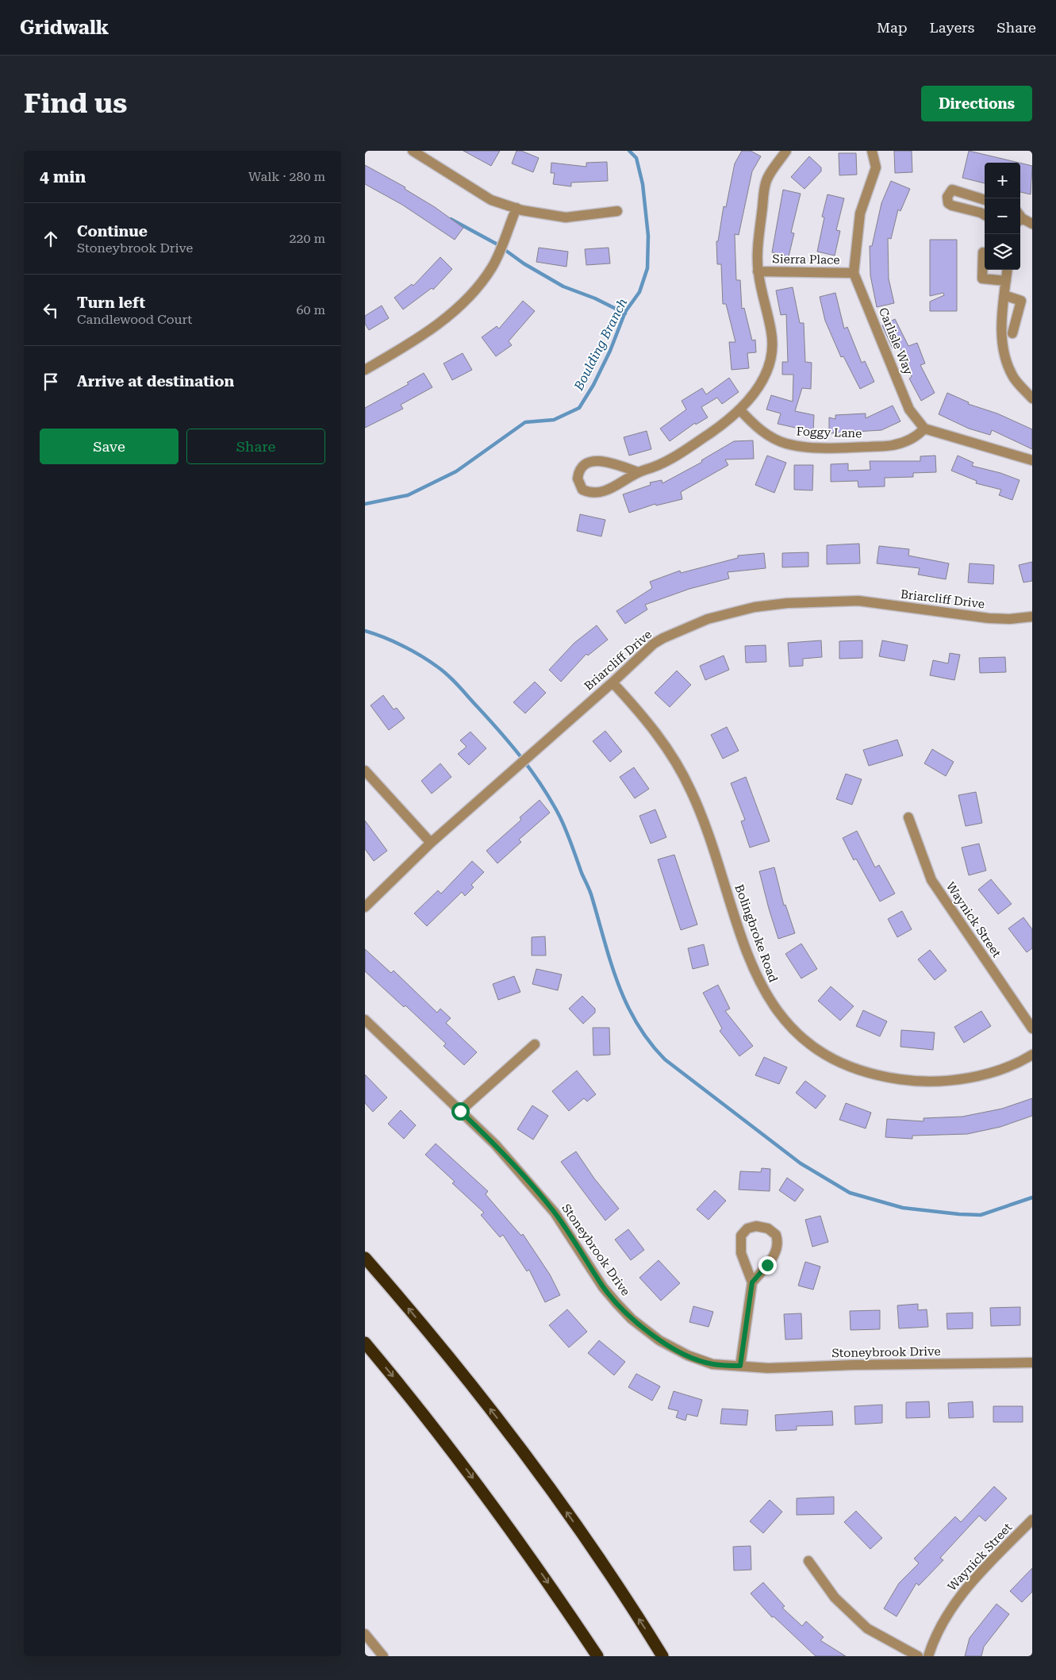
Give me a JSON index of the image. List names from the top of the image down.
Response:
{
  "streets": {
    "street": [
      "Sierra Place",
      "Carlisle Way",
      "Foggy Lane",
      "Briarcliff Drive",
      "Waynick Street",
      "Bolingbroke Road",
      "Stoneybrook Drive"
    ]
  },
  "crossings": [
    ["Sierra Place", "Carlisle Way"],
    ["Carlisle Way", "Foggy Lane"],
    ["Briarcliff Drive", "Bolingbroke Road"]
  ],
  "water": ["Boulding Branch"],
  "page": {
    "header": "Gridwalk",
    "nav": ["Map", "Layers", "Share"],
    "buttons": [
      "Directions",
      ["Save", "Share"]
    ],
    "title": "Find us",
    "heading": ["4 min", "Walk · 280 m"],
    "map_buttons": ["+", "−"],
    "list": [
      ["Continue", "Stoneybrook Drive", "220 m"],
      ["Turn left", "Candlewood Court", "60 m"],
      "Arrive at destination"
    ]
  }
}
